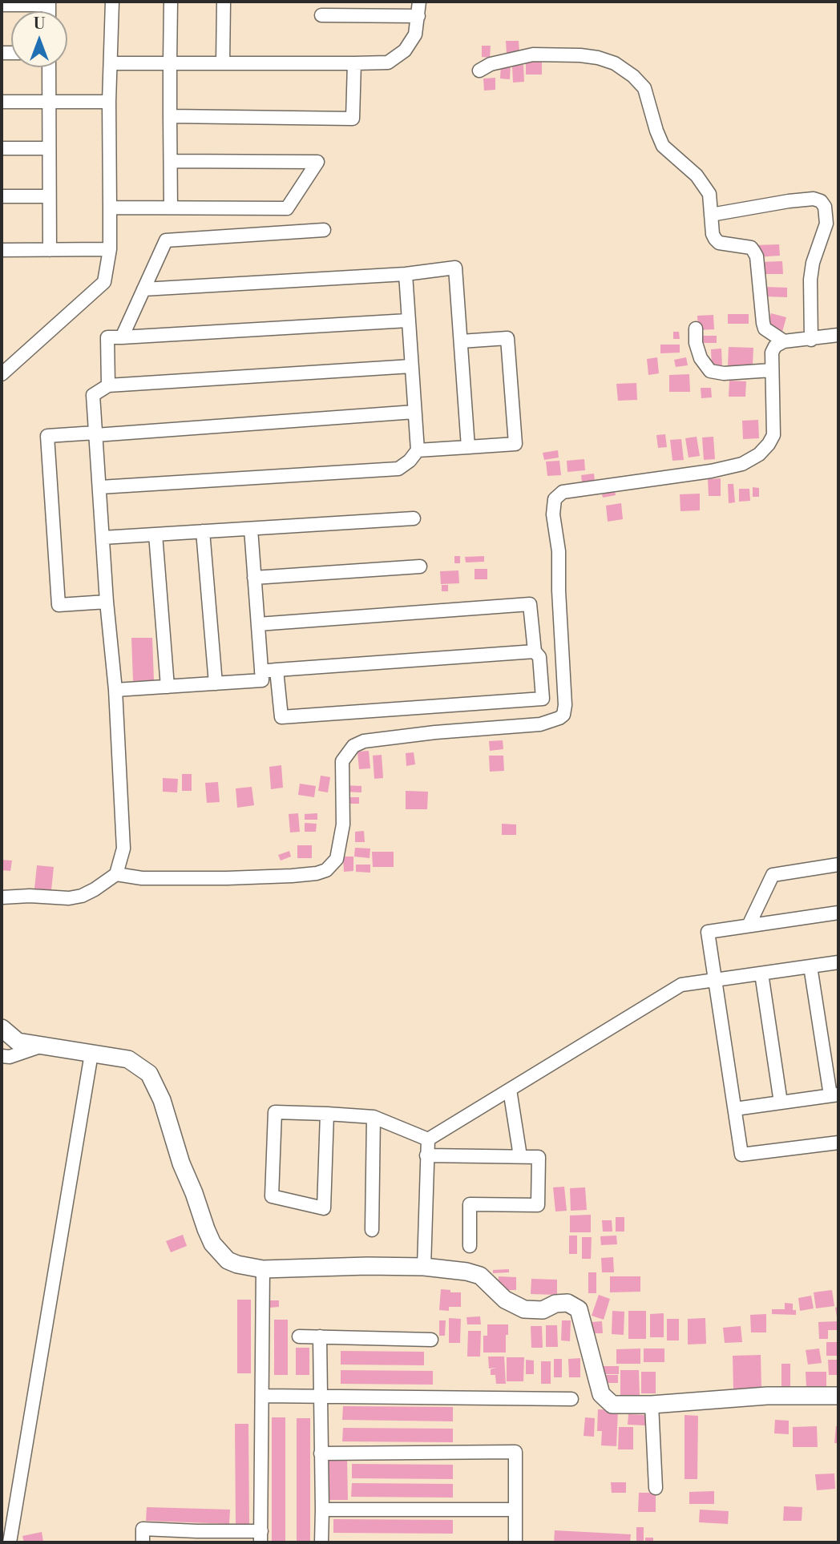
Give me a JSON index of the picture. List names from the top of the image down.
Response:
{
  "north": "top"
}
